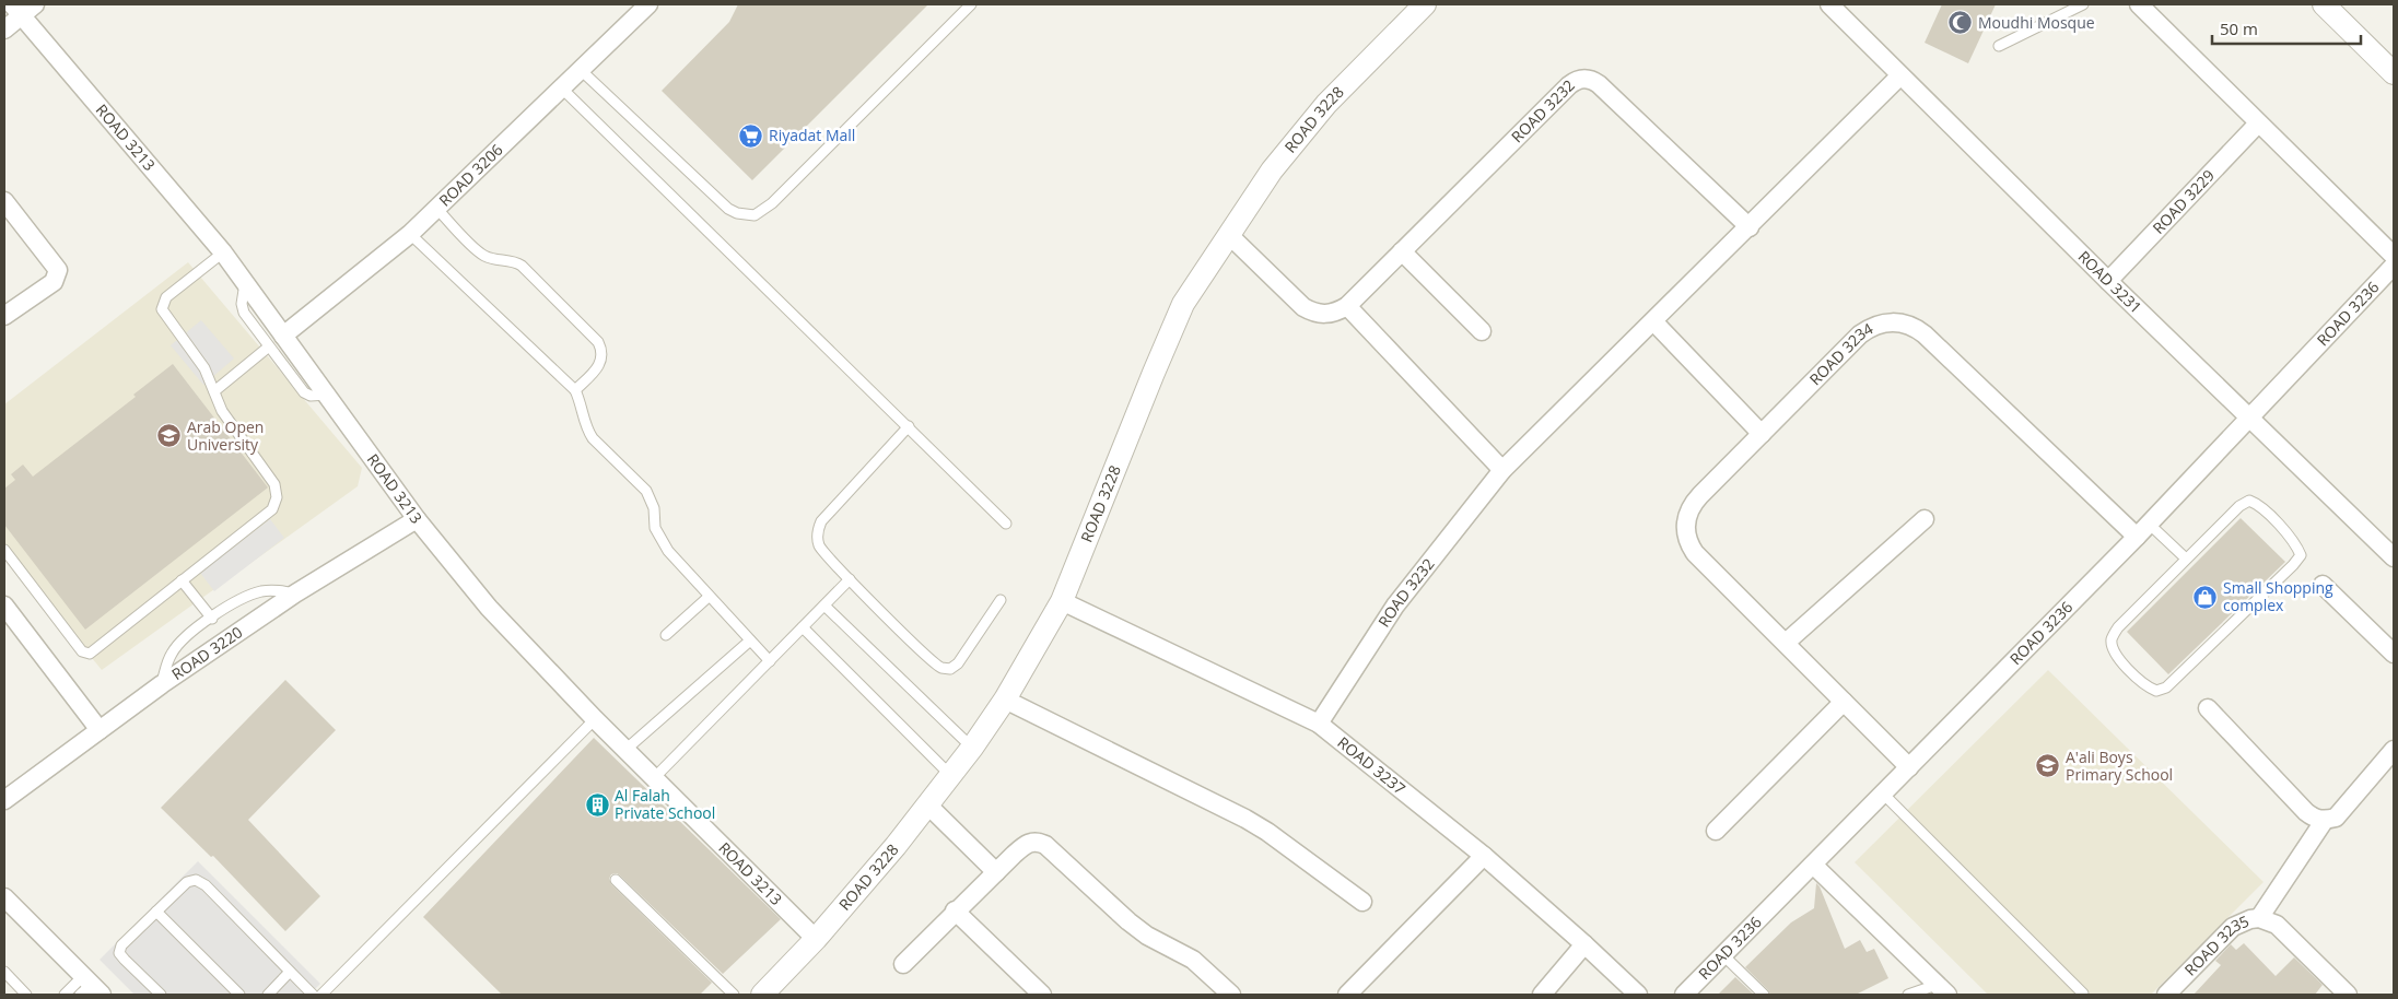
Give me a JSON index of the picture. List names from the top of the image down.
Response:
{
  "streets": {
    "street": [
      "ROAD 3232",
      "ROAD 3228",
      "ROAD 3213",
      "ROAD 3206",
      "ROAD 3229",
      "ROAD 3231",
      "ROAD 3236",
      "ROAD 3234",
      "ROAD 3220",
      "ROAD 3237",
      "ROAD 3235"
    ]
  },
  "crossings": [
    ["ROAD 3232", "ROAD 3228"],
    ["ROAD 3232", "ROAD 3231"],
    ["ROAD 3232", "ROAD 3237"],
    ["ROAD 3228", "ROAD 3213"],
    ["ROAD 3228", "ROAD 3237"],
    ["ROAD 3213", "ROAD 3206"],
    ["ROAD 3213", "ROAD 3220"],
    ["ROAD 3229", "ROAD 3231"],
    ["ROAD 3231", "ROAD 3236"],
    ["ROAD 3236", "ROAD 3234"]
  ],
  "places": {
    "mosque": ["Moudhi Mosque"],
    "supermarket": ["Riyadat Mall"],
    "school or university": ["Arab Open University", "A'ali Boys Primary School"],
    "shop": ["Small Shopping complex"],
    "building": ["Al Falah Private School"]
  },
  "scale_bar": "50 m"
}
